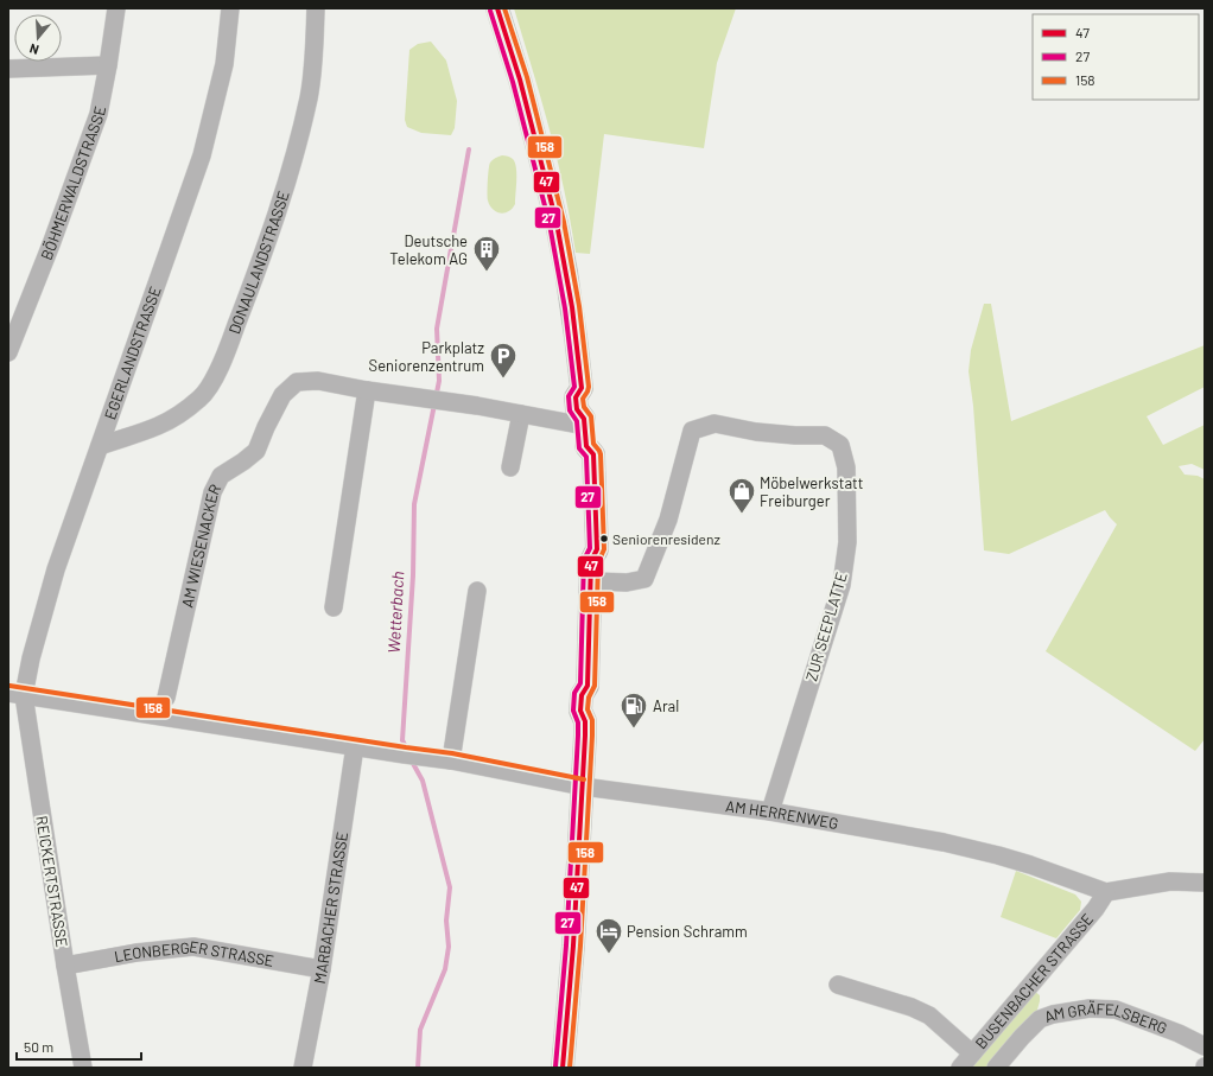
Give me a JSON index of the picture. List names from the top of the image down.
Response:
{
  "streets": {
    "street": [
      "BÖHMERWALDSTRASSE",
      "DONAULANDSTRASSE",
      "EGERLANDSTRASSE",
      "AM WIESENACKER",
      "ZUR SEEPLATTE",
      "AM HERRENWEG",
      "REICKERTSTRASSE",
      "MARBACHER STRASSE",
      "LEONBERGER STRASSE",
      "BUSENBACHER STRASSE",
      "AM GRÄFELSBERG"
    ]
  },
  "crossings": [
    ["DONAULANDSTRASSE", "EGERLANDSTRASSE"],
    ["EGERLANDSTRASSE", "AM HERRENWEG"],
    ["EGERLANDSTRASSE", "REICKERTSTRASSE"],
    ["ZUR SEEPLATTE", "AM HERRENWEG"],
    ["AM HERRENWEG", "REICKERTSTRASSE"],
    ["AM HERRENWEG", "MARBACHER STRASSE"],
    ["AM HERRENWEG", "BUSENBACHER STRASSE"],
    ["REICKERTSTRASSE", "LEONBERGER STRASSE"],
    ["MARBACHER STRASSE", "LEONBERGER STRASSE"]
  ],
  "water": ["Wetterbach"],
  "places": {
    "building": ["Deutsche Telekom AG"],
    "parking": ["Parkplatz Seniorenzentrum"],
    "shop": ["Möbelwerkstatt Freiburger"],
    "other": ["Seniorenresidenz"],
    "fuel station": ["Aral"],
    "hotel": ["Pension Schramm"]
  },
  "lines": ["transit line 47", "transit line 158", "transit line 27"],
  "legend": ["47", "27", "158"],
  "scale_bar": "50 m",
  "north": "bottom"
}
